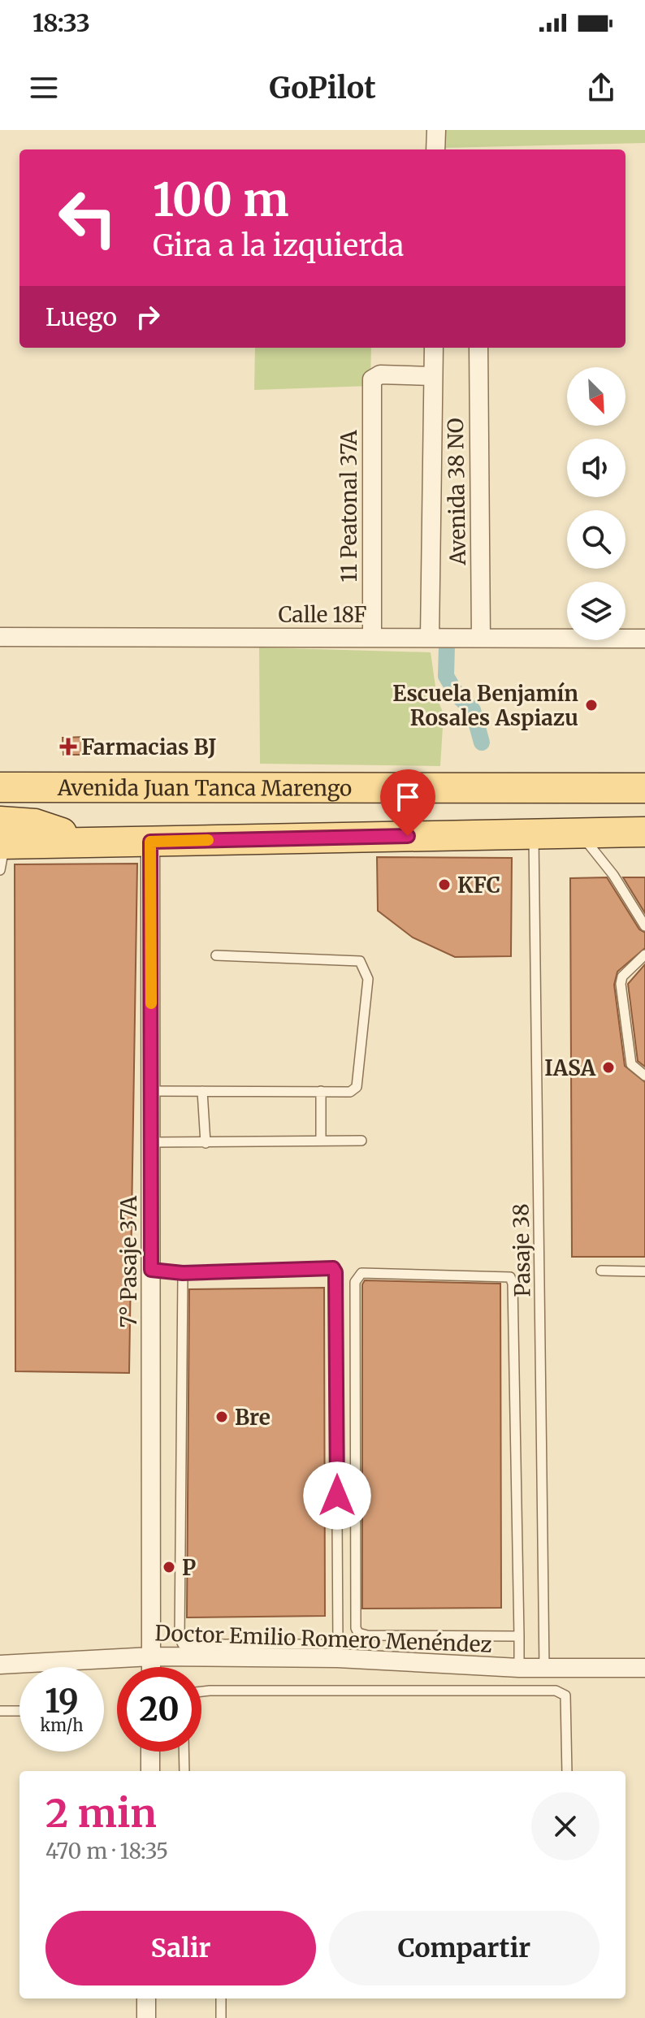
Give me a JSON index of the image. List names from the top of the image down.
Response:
{
  "streets": {
    "main road": ["Avenida Juan Tanca Marengo"],
    "street": [
      "Avenida 38 NO",
      "11 Peatonal 37A",
      "Calle 18F",
      "7° Pasaje 37A",
      "Doctor Emilio Romero Menéndez"
    ],
    "lane": ["Pasaje 38"]
  },
  "crossings": [
    ["Avenida 38 NO", "Calle 18F"],
    ["11 Peatonal 37A", "Calle 18F"],
    ["Pasaje 38", "Doctor Emilio Romero Menéndez"],
    ["7° Pasaje 37A", "Doctor Emilio Romero Menéndez"]
  ],
  "places": {
    "other": [
      "Escuela Benjamín Rosales Aspiazu",
      "KFC",
      "IASA",
      "Bre",
      "P"
    ],
    "health": ["Farmacias BJ"]
  },
  "north": "bottom right",
  "page": {
    "status": "18:33",
    "header": "GoPilot",
    "turn": ["100 m", "Gira a la izquierda"],
    "then": "Luego",
    "speed": "19 km/h",
    "limit": "20",
    "heading": ["2 min", "470 m · 18:35"],
    "buttons": ["Salir", "Compartir"]
  }
}
